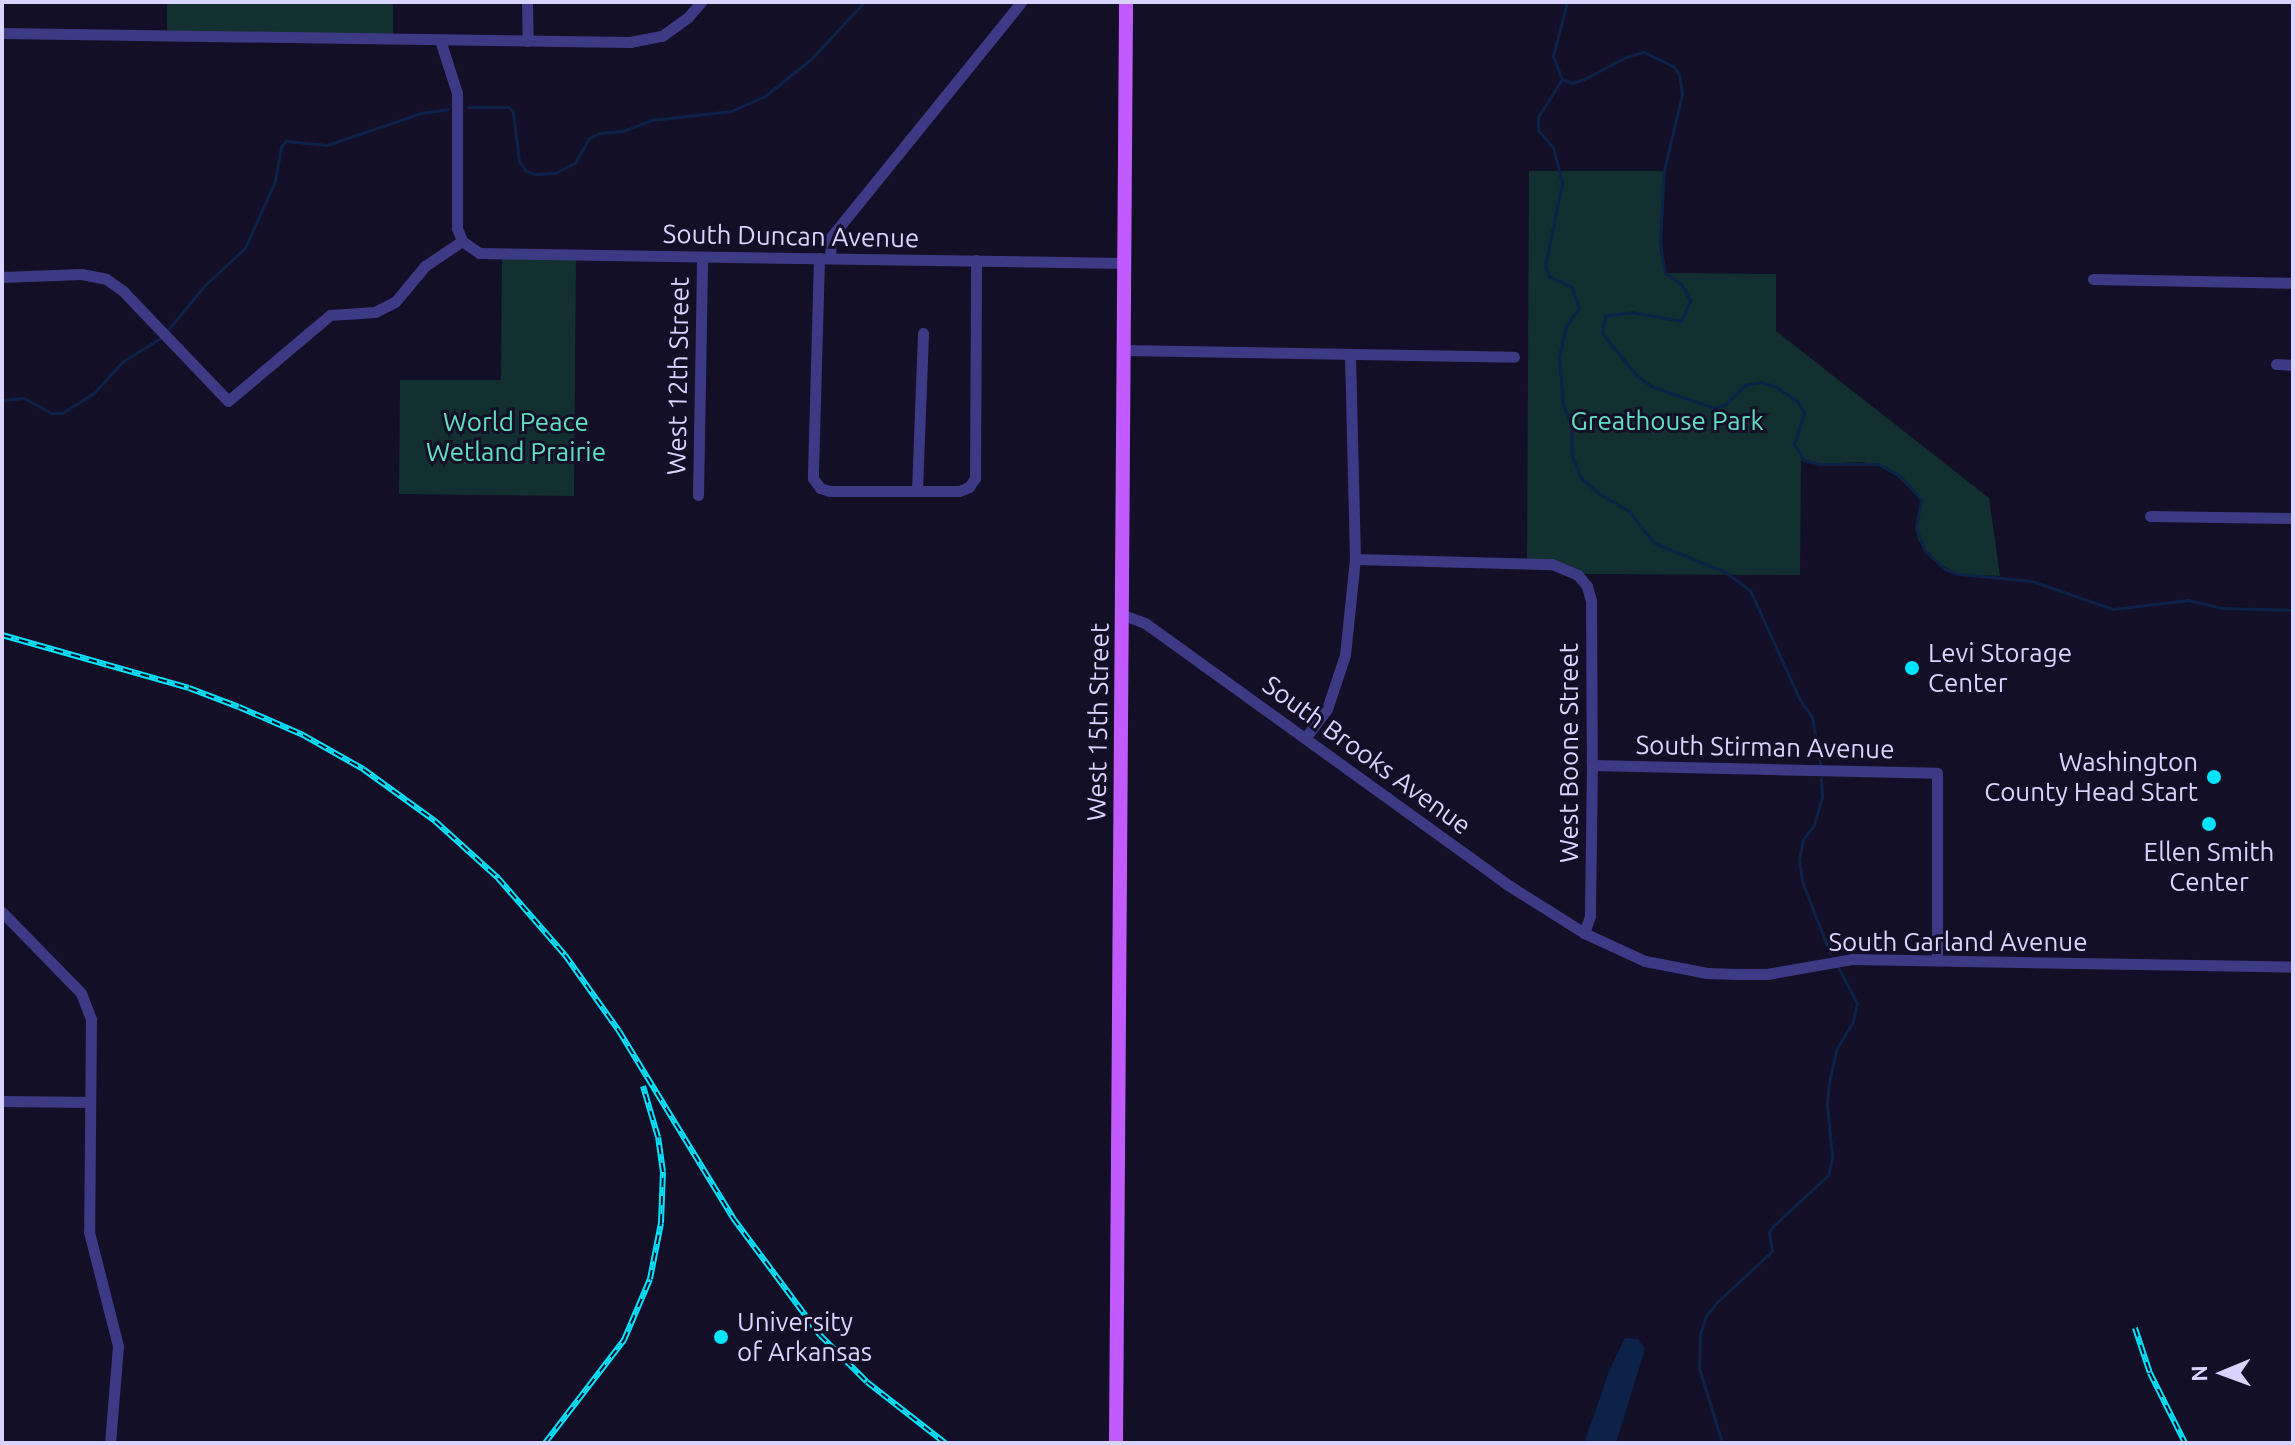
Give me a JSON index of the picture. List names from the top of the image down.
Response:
{
  "streets": {
    "main road": ["West 15th Street"],
    "street": [
      "South Duncan Avenue",
      "West 12th Street",
      "South Stirman Avenue",
      "West Boone Street",
      "South Brooks Avenue",
      "South Garland Avenue"
    ]
  },
  "crossings": [
    ["South Duncan Avenue", "West 12th Street"],
    ["South Duncan Avenue", "West 15th Street"],
    ["West 15th Street", "South Brooks Avenue"],
    ["South Stirman Avenue", "West Boone Street"],
    ["South Stirman Avenue", "South Garland Avenue"],
    ["West Boone Street", "South Brooks Avenue"],
    ["West Boone Street", "South Garland Avenue"],
    ["South Brooks Avenue", "South Garland Avenue"]
  ],
  "parks": ["Greathouse Park", "World Peace Wetland Prairie"],
  "places": [
    "Levi Storage Center",
    "Washington County Head Start",
    "Ellen Smith Center",
    "University of Arkansas"
  ],
  "north": "left"
}
